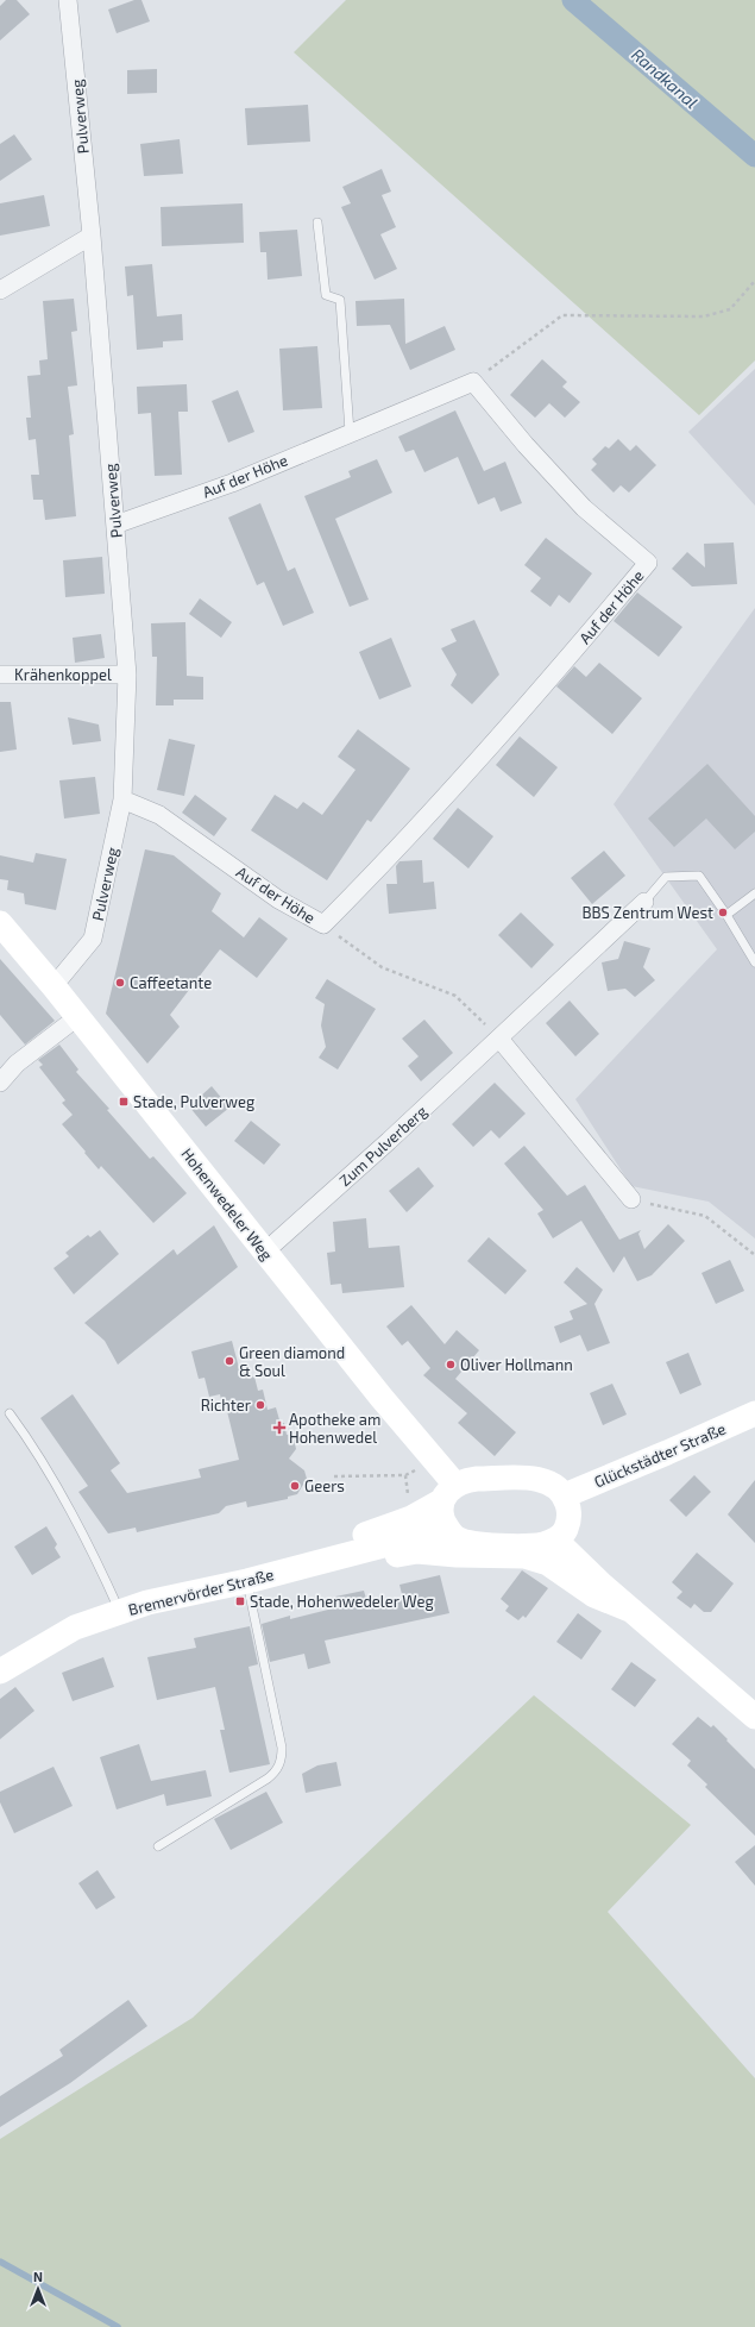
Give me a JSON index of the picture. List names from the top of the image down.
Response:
{
  "streets": {
    "main road": ["Hohenwedeler Weg", "Glückstädter Straße", "Bremervörder Straße"],
    "street": [
      "Pulverweg",
      "Auf der Höhe",
      "Krähenkoppel",
      "Zum Pulverberg"
    ]
  },
  "crossings": [
    ["Pulverweg", "Auf der Höhe"],
    ["Pulverweg", "Krähenkoppel"],
    ["Pulverweg", "Hohenwedeler Weg"],
    ["Zum Pulverberg", "Hohenwedeler Weg"],
    ["Hohenwedeler Weg", "Bremervörder Straße"],
    ["Glückstädter Straße", "Bremervörder Straße"]
  ],
  "water": ["Randkanal"],
  "places": {
    "other": [
      "BBS Zentrum West",
      "Caffeetante",
      "Green diamond & Soul",
      "Oliver Hollmann",
      "Richter",
      "Geers"
    ],
    "transit": ["Stade, Pulverweg", "Stade, Hohenwedeler Weg"],
    "health": ["Apotheke am Hohenwedel"]
  },
  "north": "top"
}
